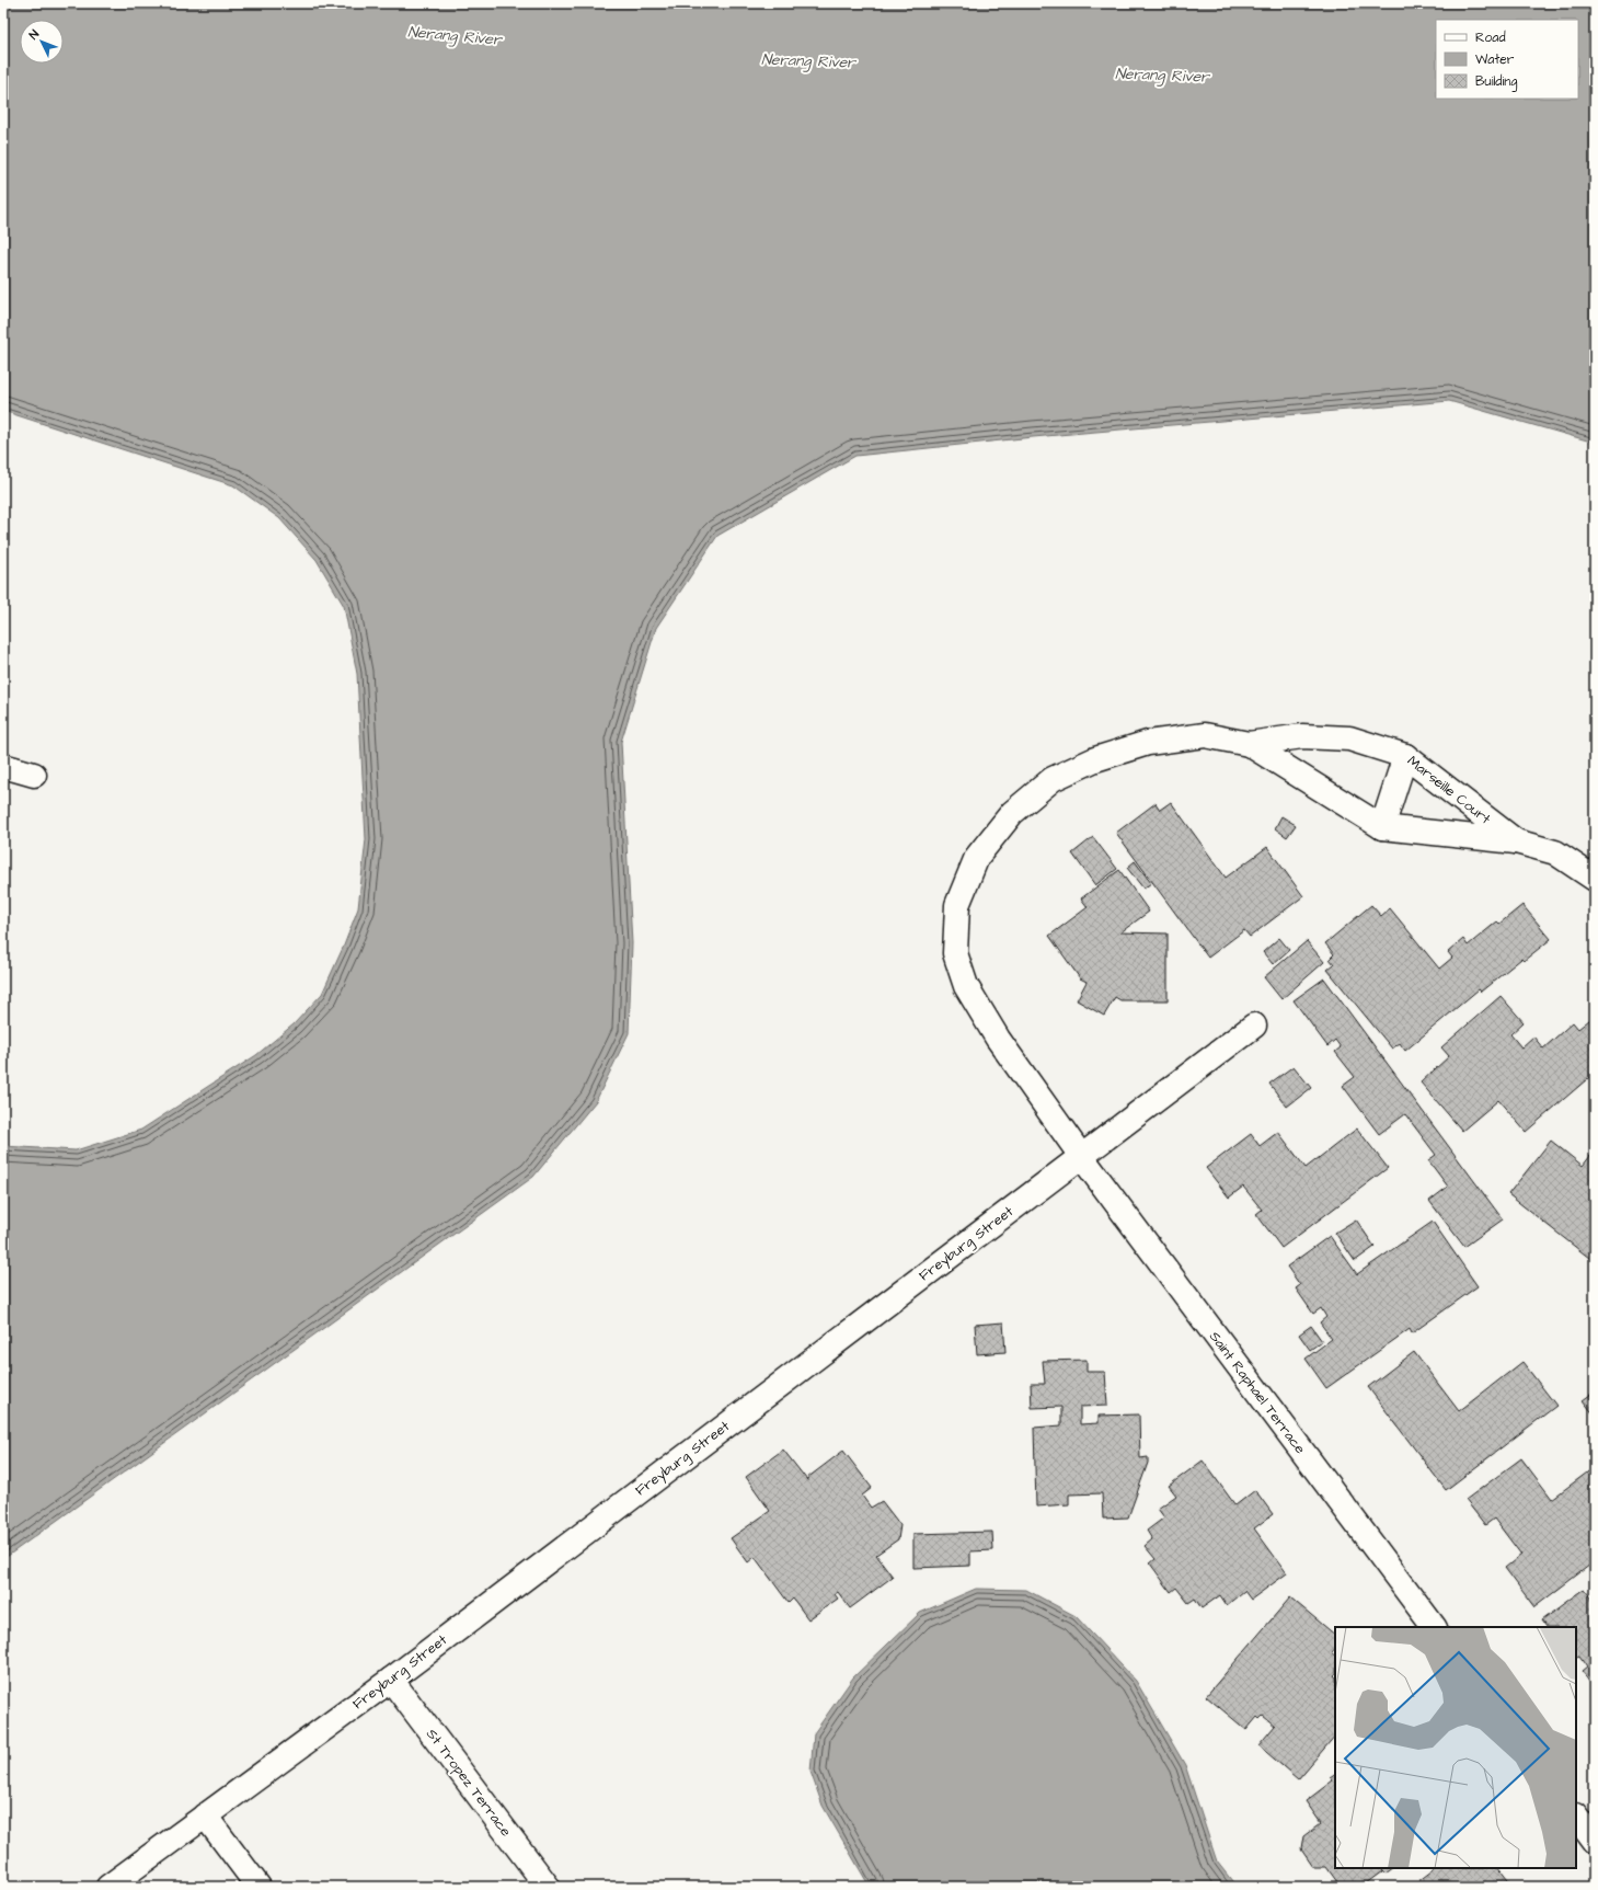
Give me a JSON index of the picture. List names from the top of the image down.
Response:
{
  "streets": {
    "street": [
      "Marseille Court",
      "Freyburg Street",
      "Saint Raphael Terrace",
      "St Tropez Terrace"
    ]
  },
  "crossings": [
    ["Marseille Court", "Saint Raphael Terrace"],
    ["Freyburg Street", "Saint Raphael Terrace"],
    ["Freyburg Street", "St Tropez Terrace"]
  ],
  "water": ["Nerang River"],
  "legend": ["Road", "Water", "Building"],
  "north": "top left"
}
